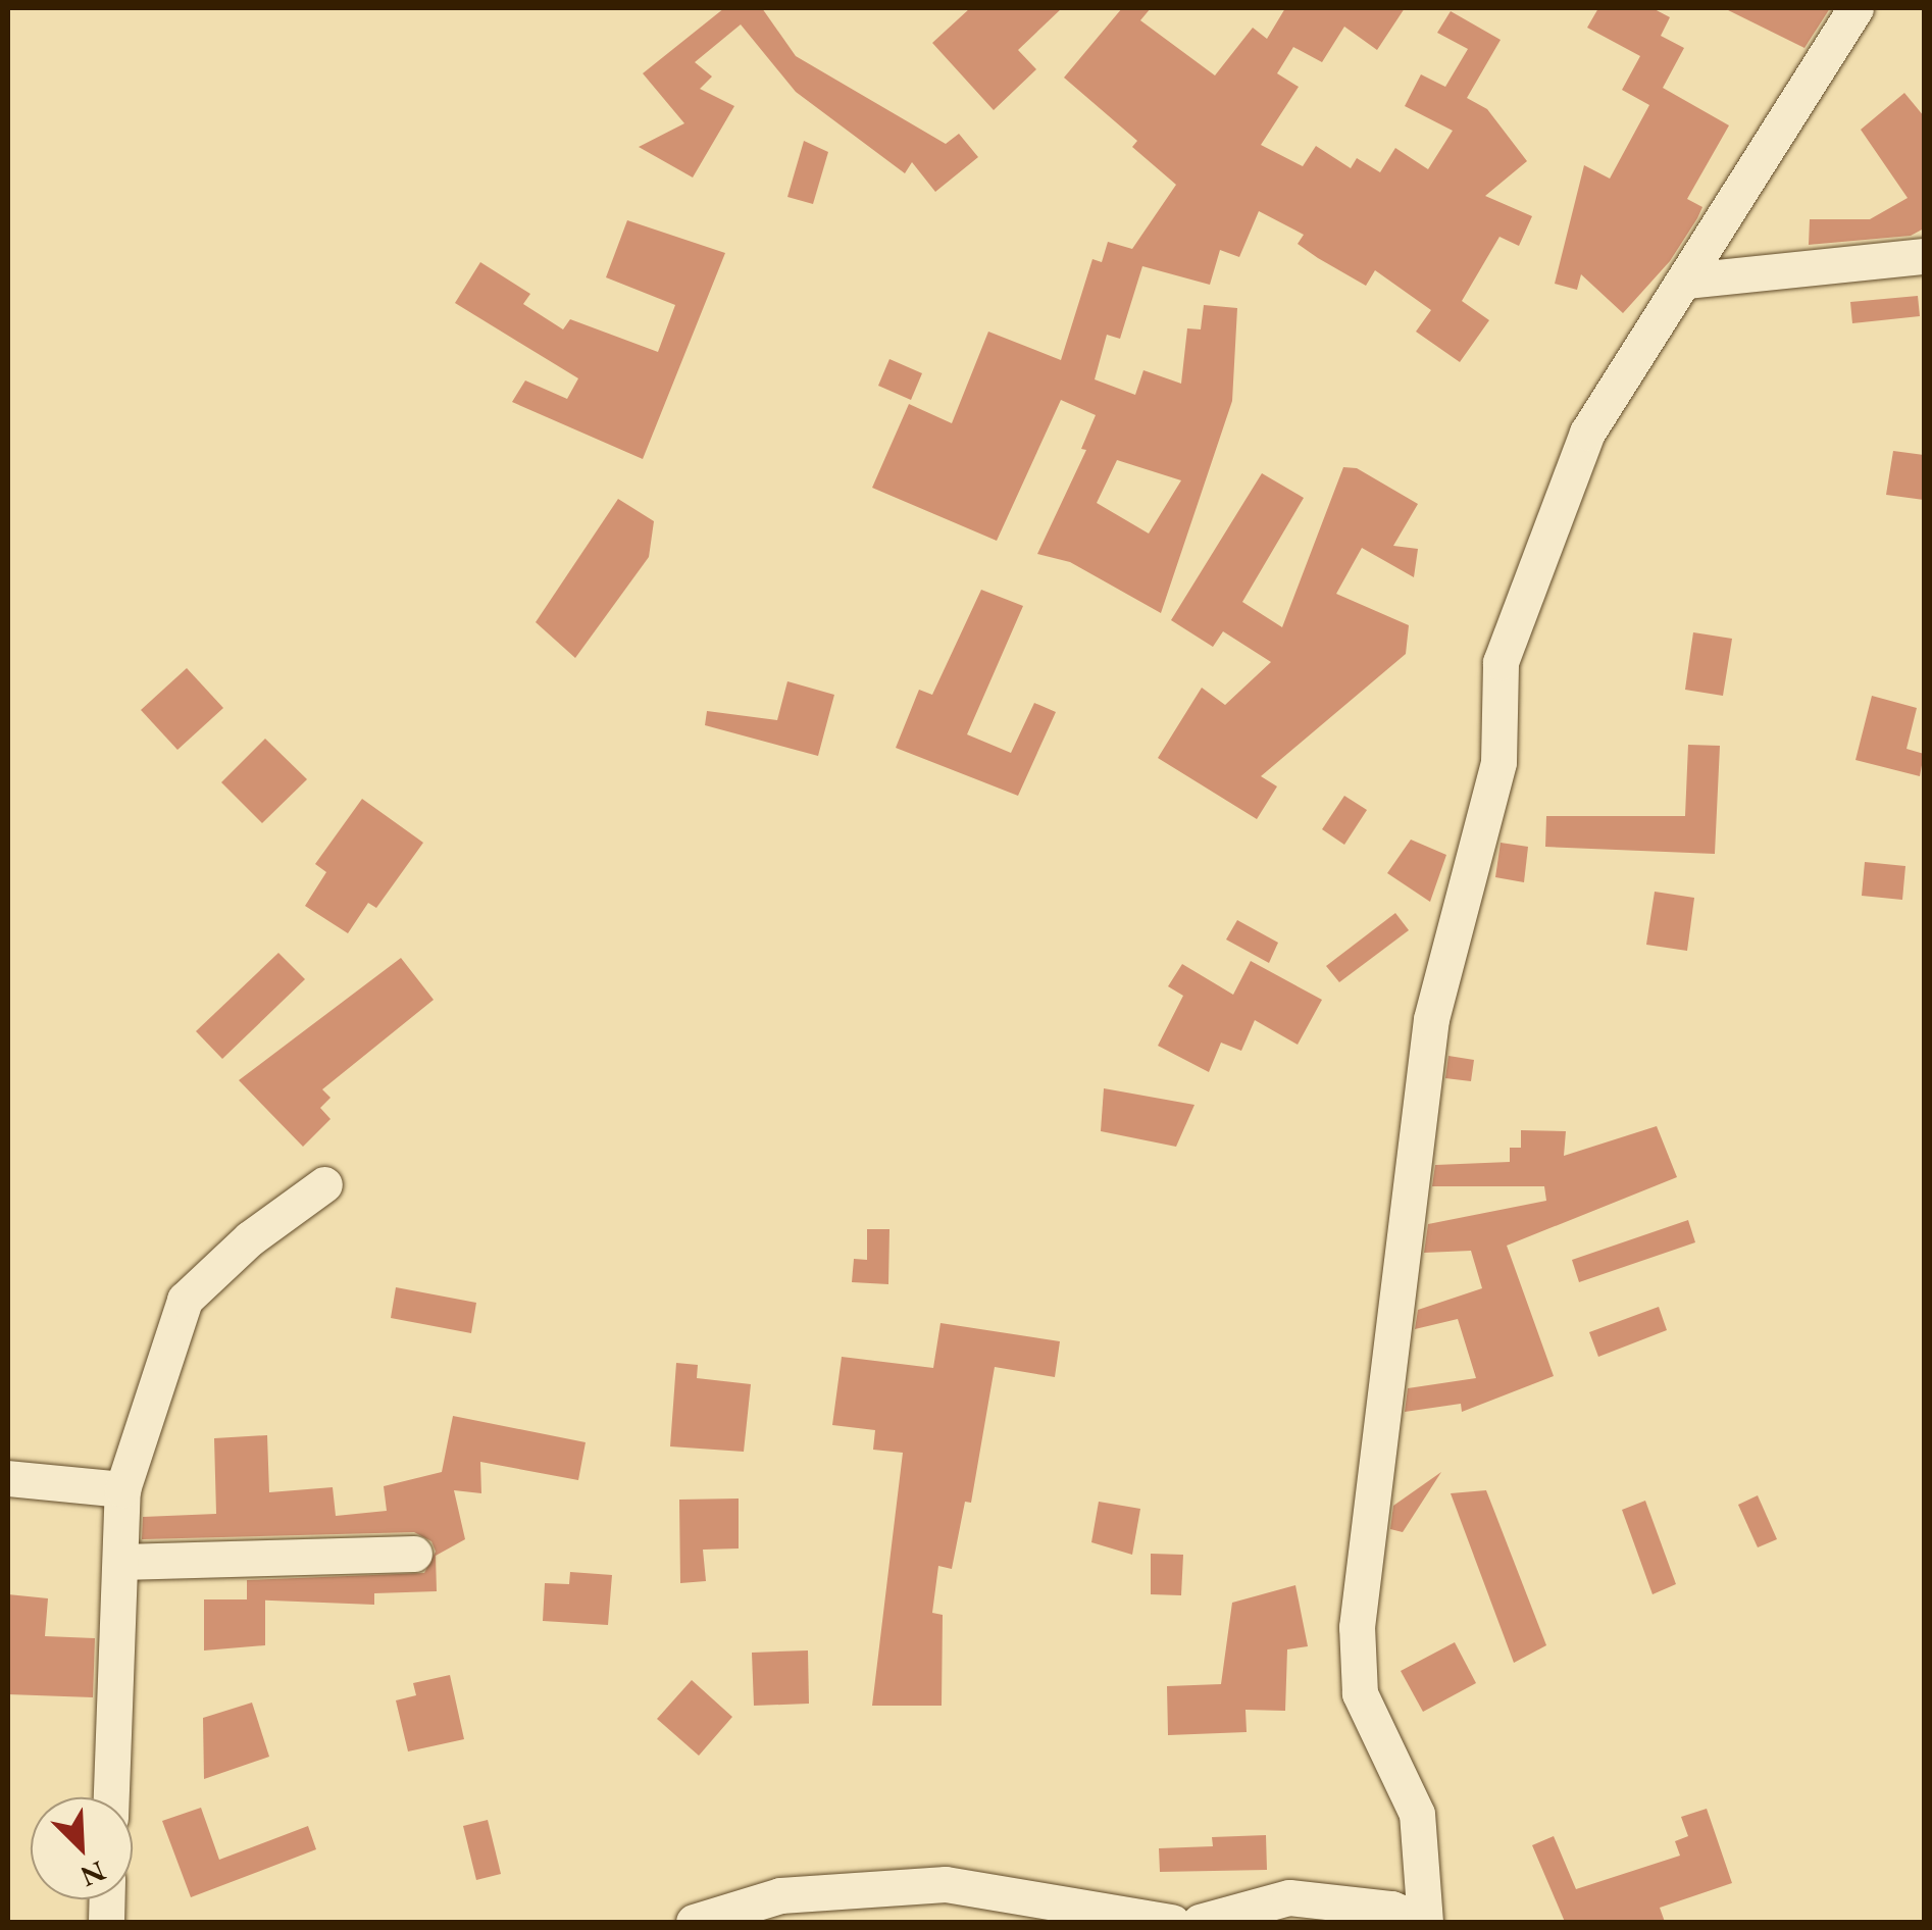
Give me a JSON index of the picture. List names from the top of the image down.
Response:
{
  "north": "bottom right"
}
